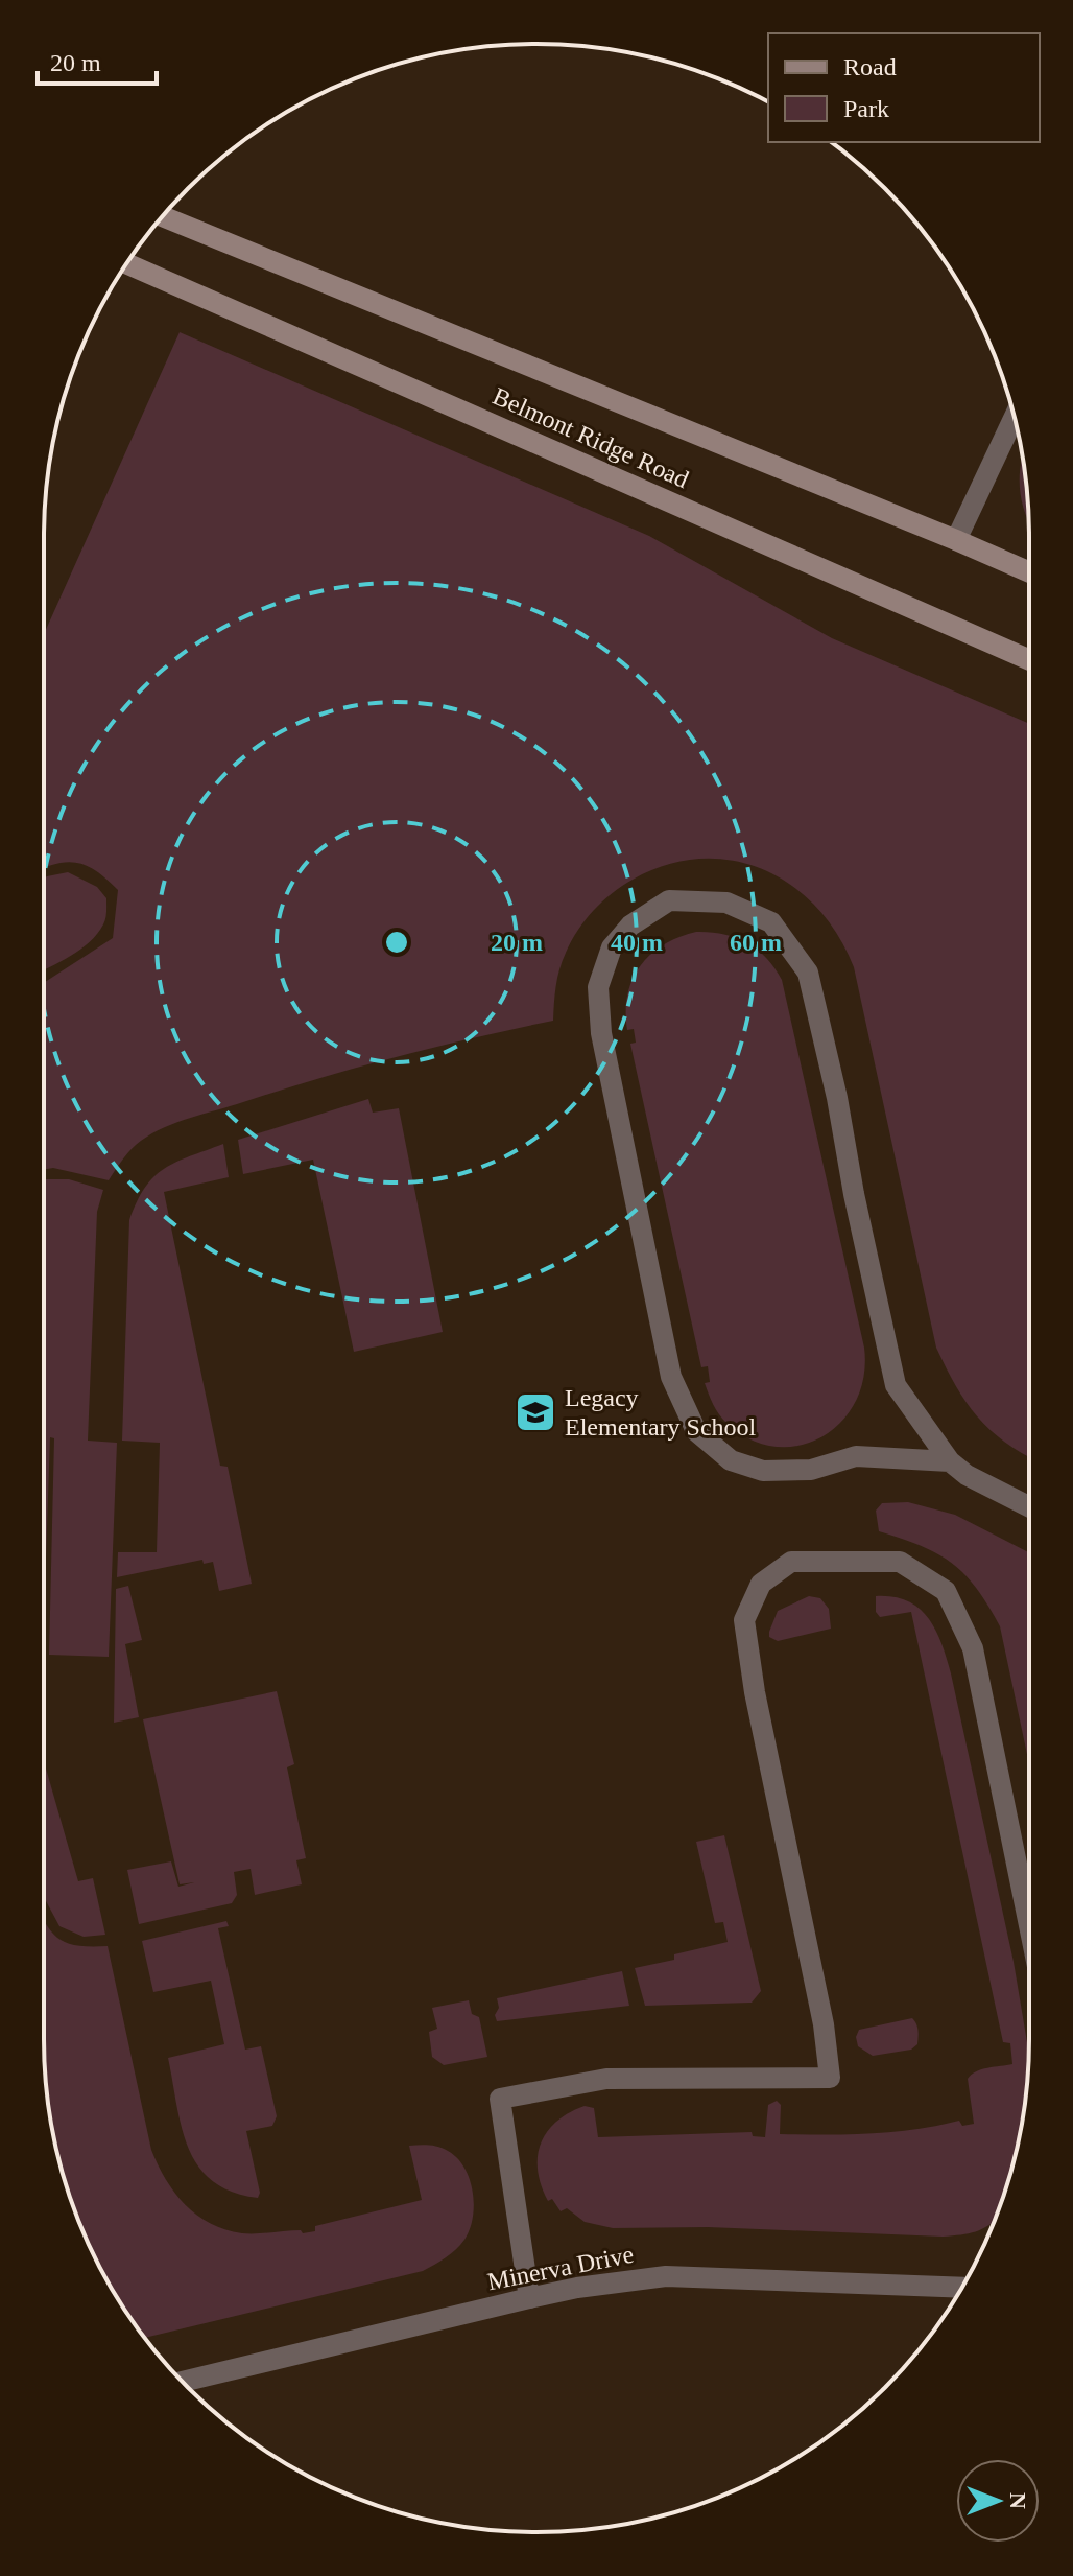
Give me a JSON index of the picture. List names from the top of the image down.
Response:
{
  "streets": {
    "main road": ["Belmont Ridge Road"],
    "street": ["Minerva Drive"]
  },
  "places": {
    "school or university": ["Legacy Elementary School"]
  },
  "legend": ["Road", "Park"],
  "scale_bar": "20 m",
  "north": "right",
  "rings": ["20 m", "40 m", "60 m"]
}
